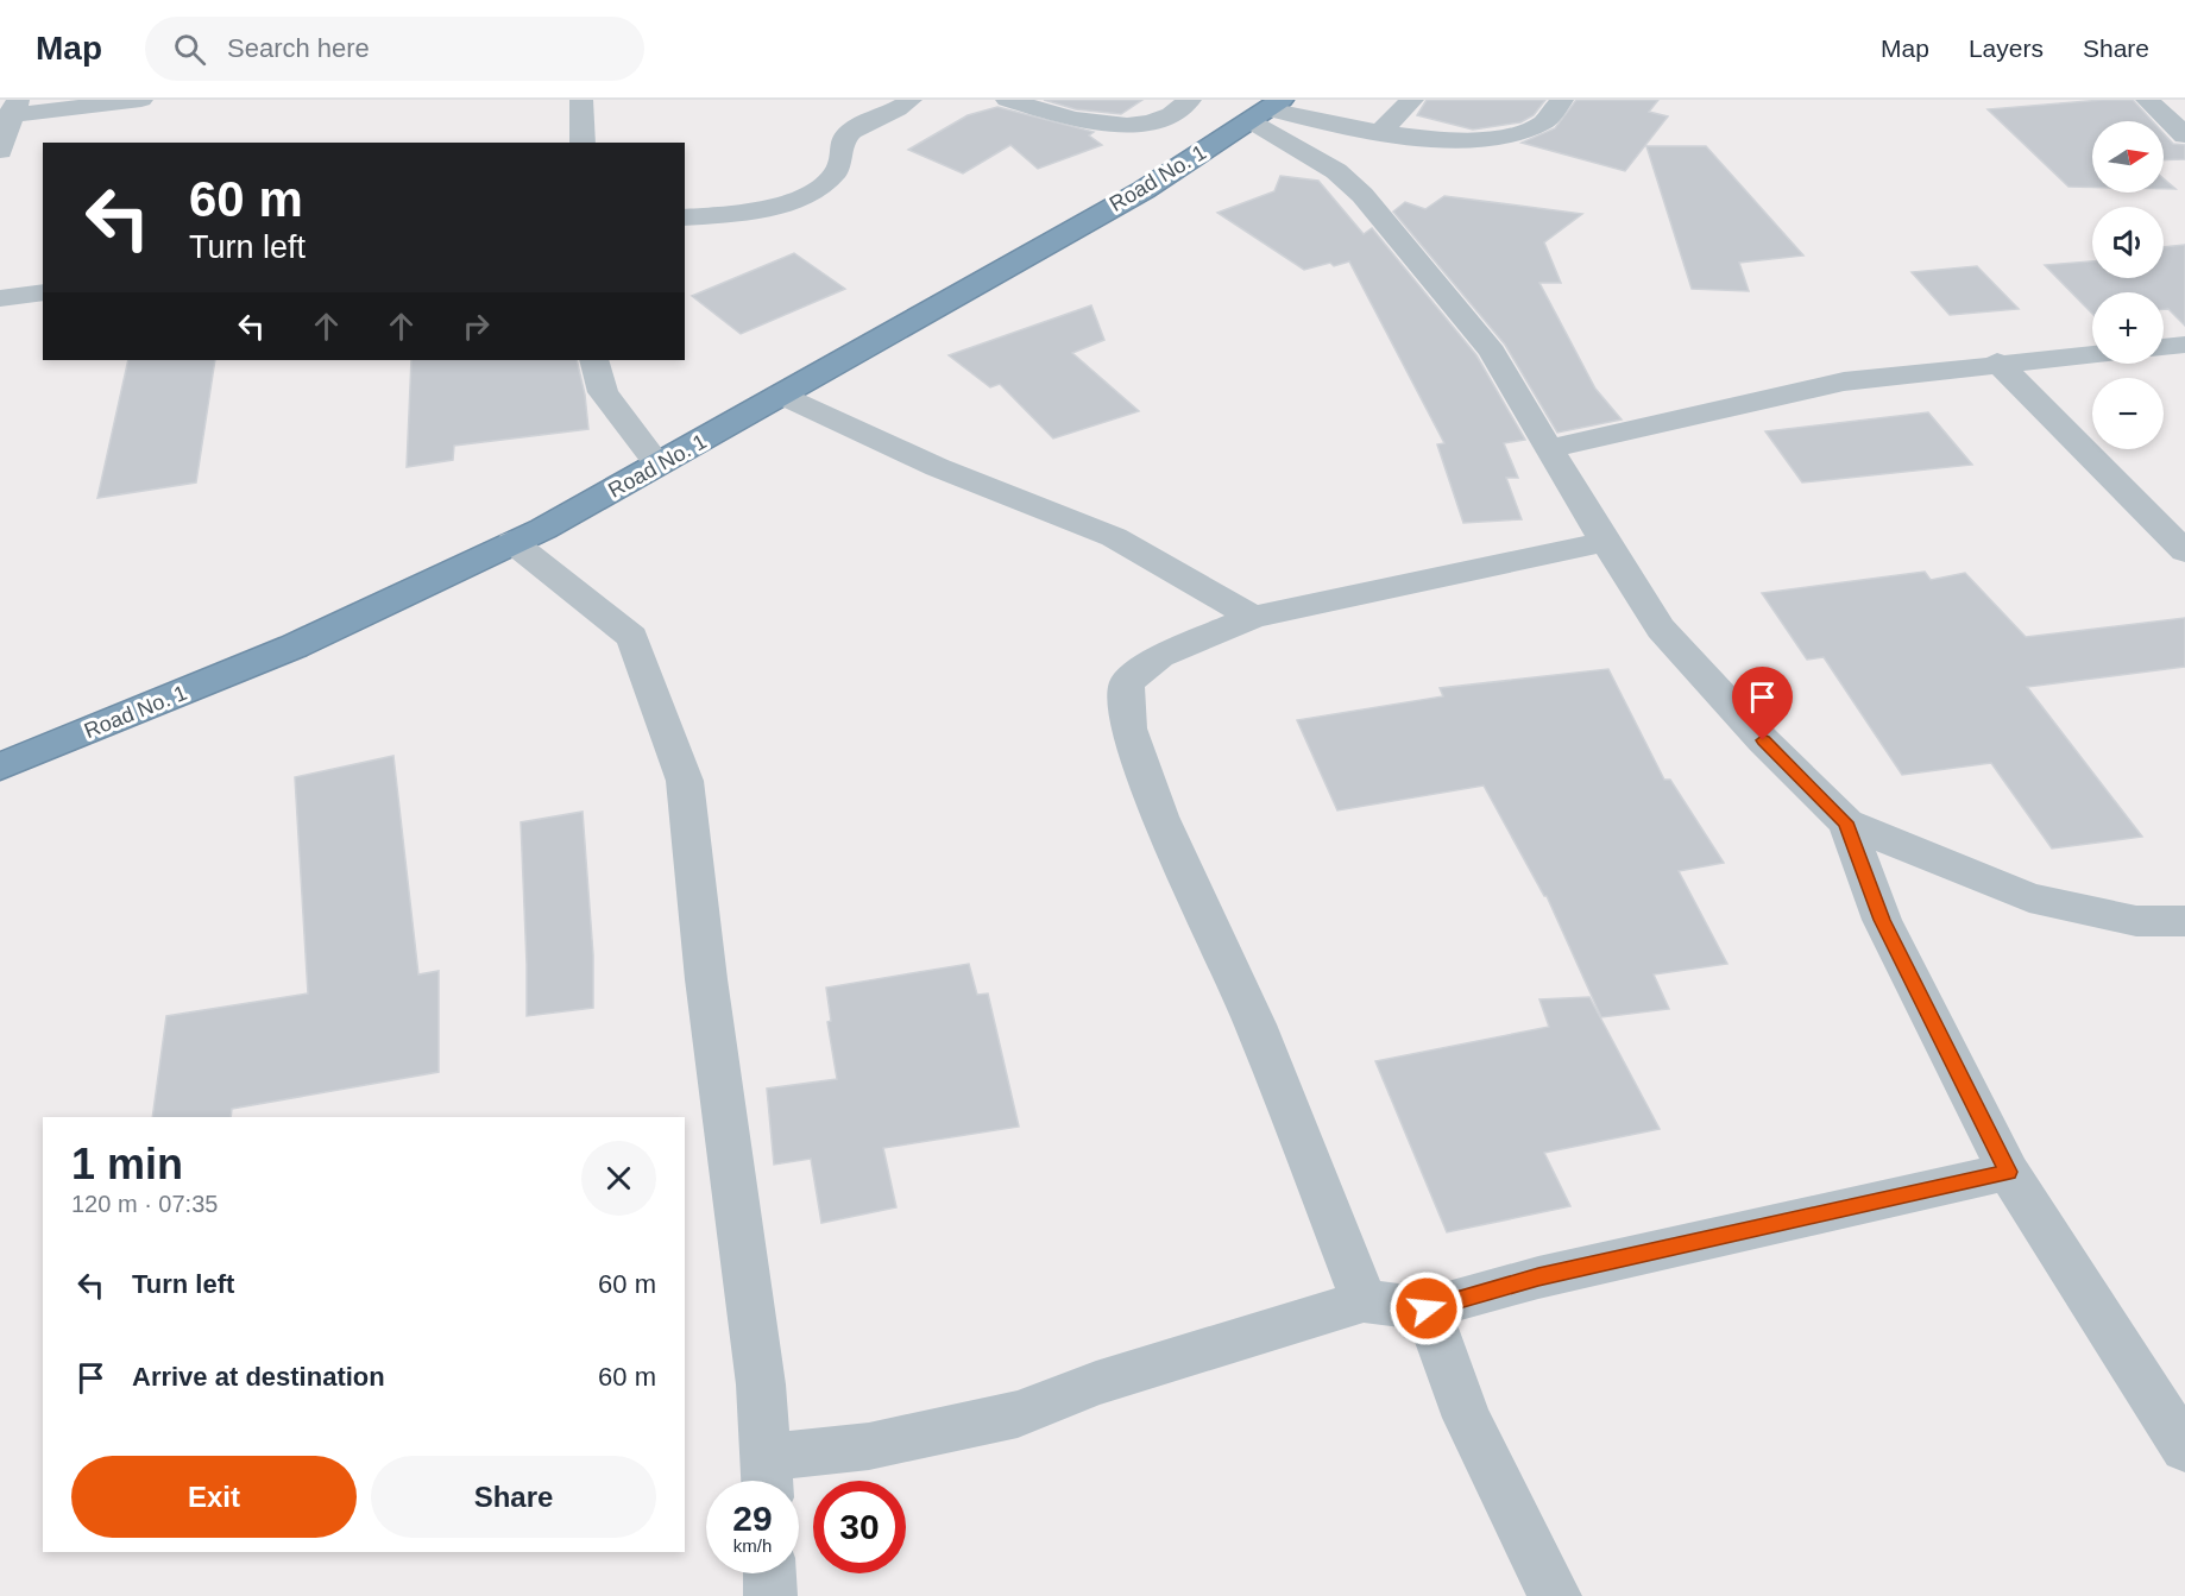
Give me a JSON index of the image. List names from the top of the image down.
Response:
{
  "streets": {
    "highway": ["Road No. 1"]
  },
  "north": "right",
  "page": {
    "header": "Map",
    "search": "Search here",
    "nav": ["Map", "Layers", "Share"],
    "map_buttons": ["+", "−"],
    "turn": ["60 m", "Turn left"],
    "heading": ["1 min", "120 m · 07:35"],
    "list": [
      {
        "name": "Turn left",
        "value": "60 m"
      },
      {
        "name": "Arrive at destination",
        "value": "60 m"
      }
    ],
    "buttons": ["Exit", "Share"],
    "speed": "29 km/h",
    "limit": "30"
  }
}
